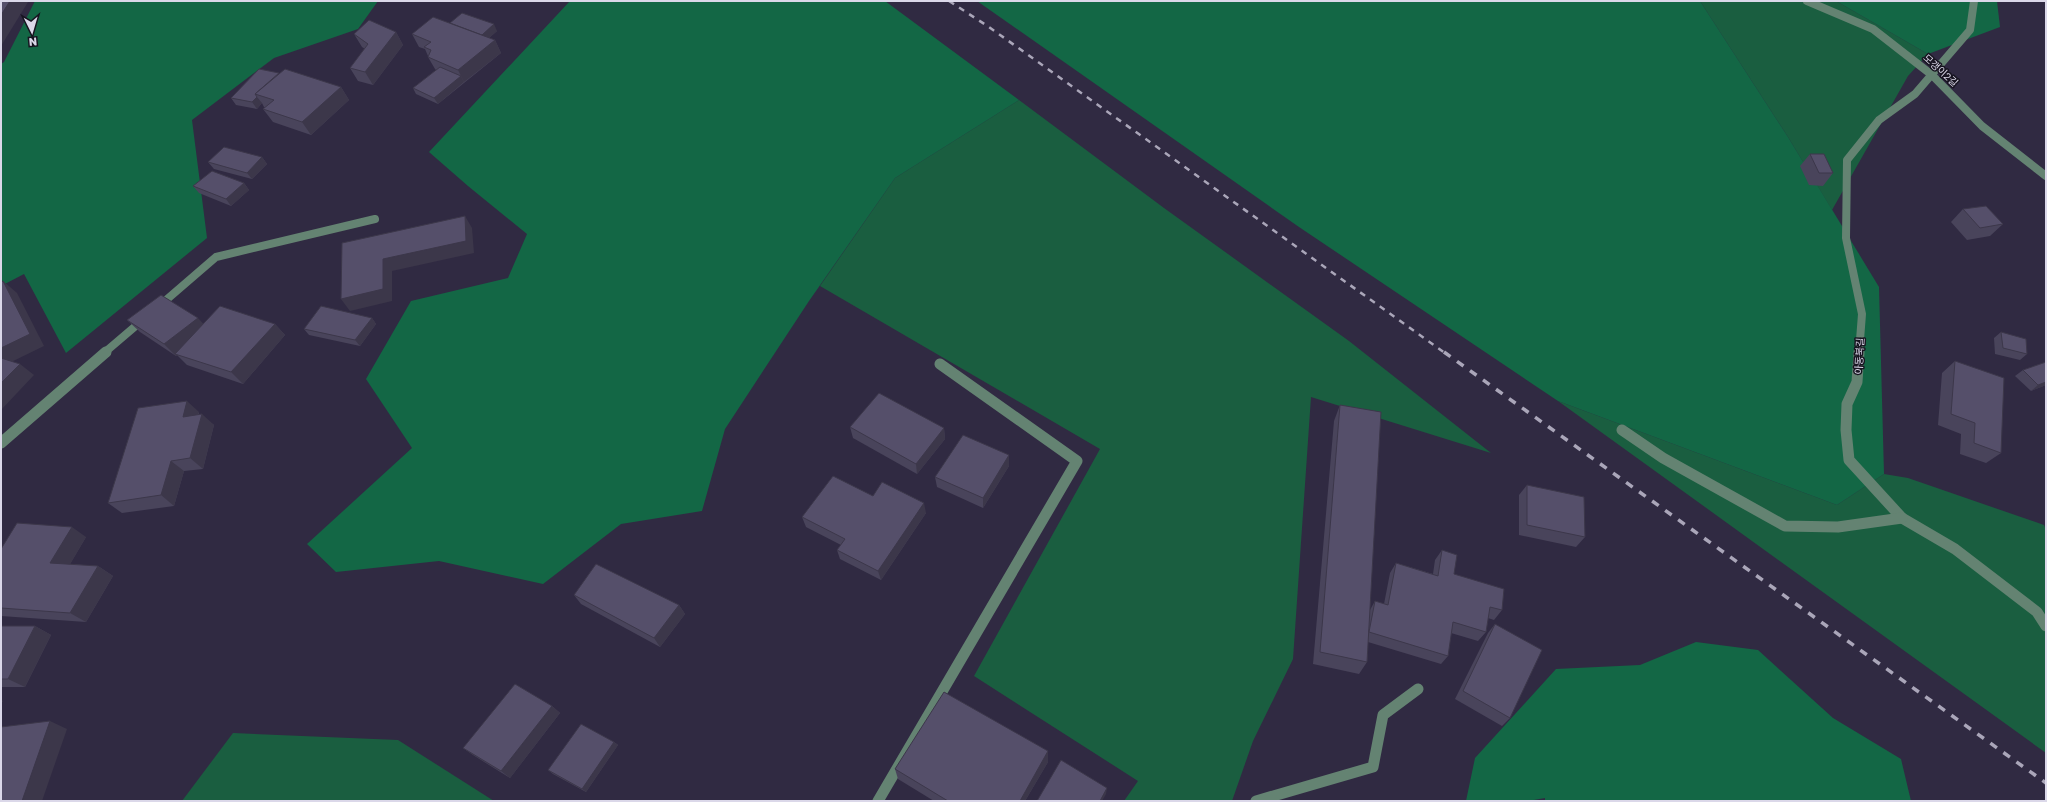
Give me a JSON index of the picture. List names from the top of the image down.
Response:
{
  "streets": {
    "street": ["모갱이2길", "아동북길"]
  },
  "crossings": [
    ["모갱이2길", "아동북길"]
  ],
  "north": "bottom"
}
